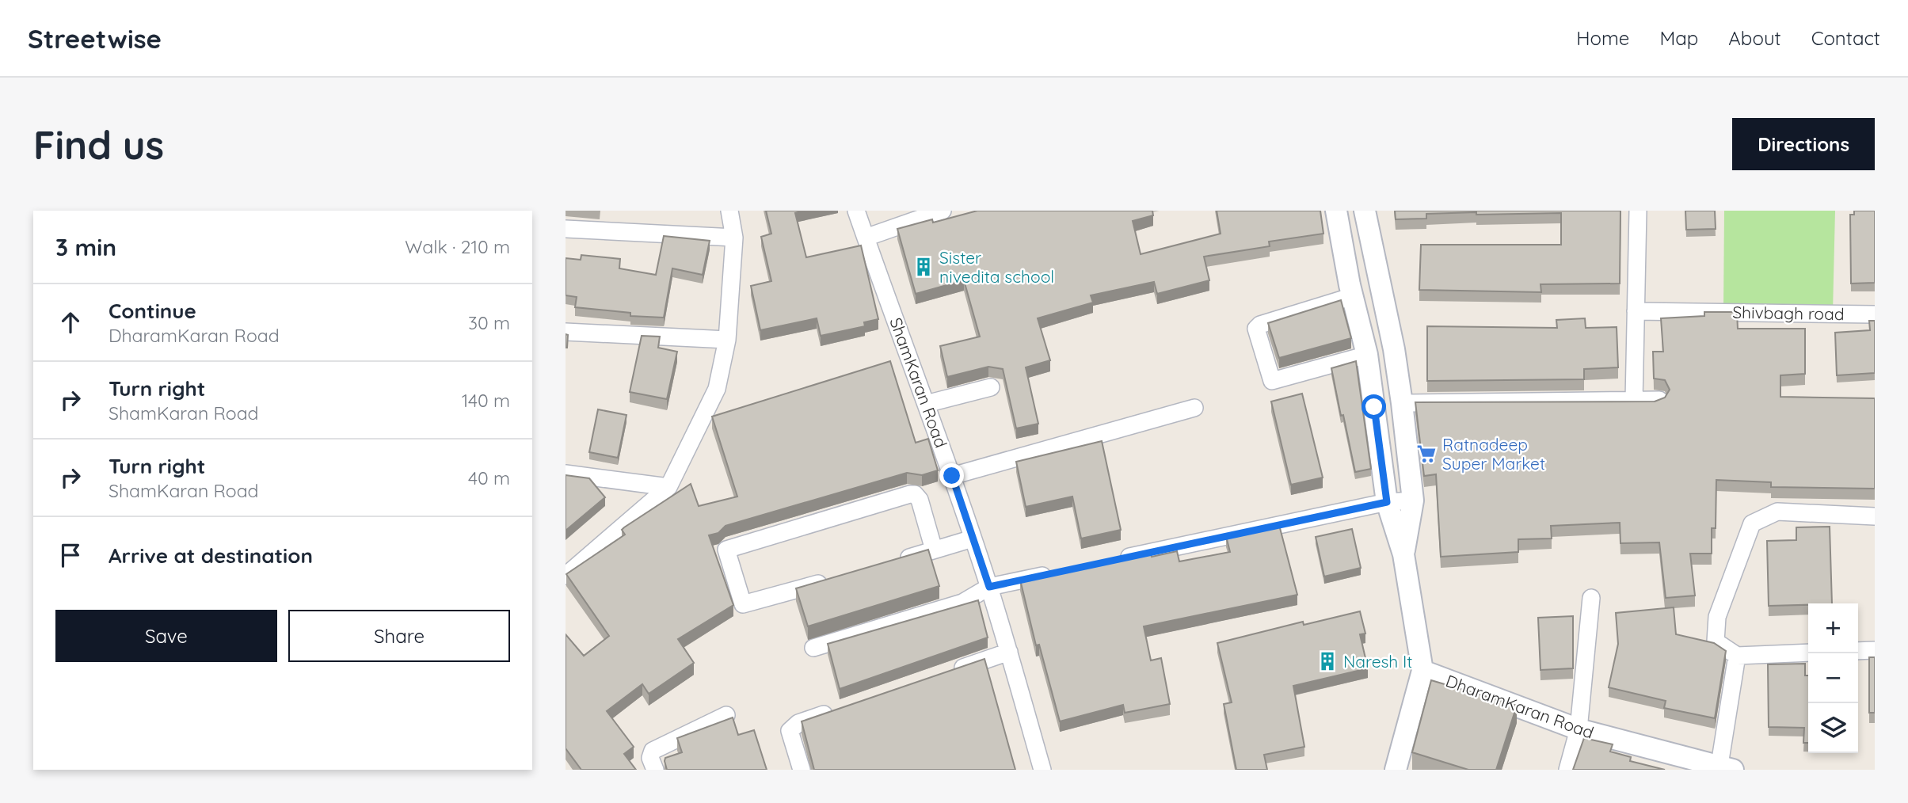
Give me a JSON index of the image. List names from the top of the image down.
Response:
{
  "streets": {
    "street": ["Shivbagh road", "ShamKaran Road", "DharamKaran Road"]
  },
  "places": {
    "building": ["Sister nivedita school", "Naresh It"],
    "supermarket": ["Ratnadeep Super Market"]
  },
  "page": {
    "header": "Streetwise",
    "nav": [
      "Home",
      "Map",
      "About",
      "Contact"
    ],
    "buttons": [
      "Directions",
      ["Save", "Share"]
    ],
    "title": "Find us",
    "heading": ["3 min", "Walk · 210 m"],
    "list": [
      ["Continue", "DharamKaran Road", "30 m"],
      ["Turn right", "ShamKaran Road", "140 m"],
      ["Turn right", "ShamKaran Road", "40 m"],
      "Arrive at destination"
    ],
    "map_buttons": ["+", "−"]
  }
}
